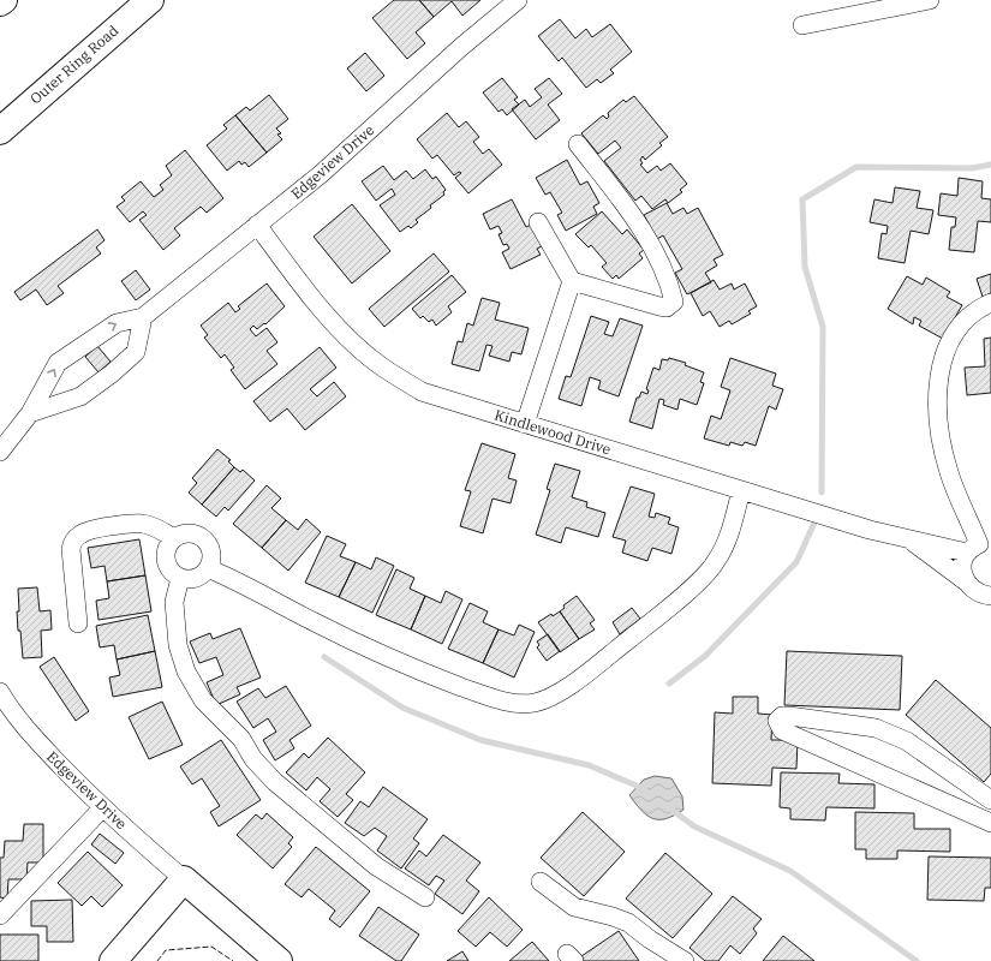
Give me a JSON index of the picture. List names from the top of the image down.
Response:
{
  "streets": {
    "main road": ["Outer Ring Road"],
    "street": ["Edgeview Drive", "Kindlewood Drive"]
  },
  "crossings": [
    ["Edgeview Drive", "Kindlewood Drive"]
  ]
}
